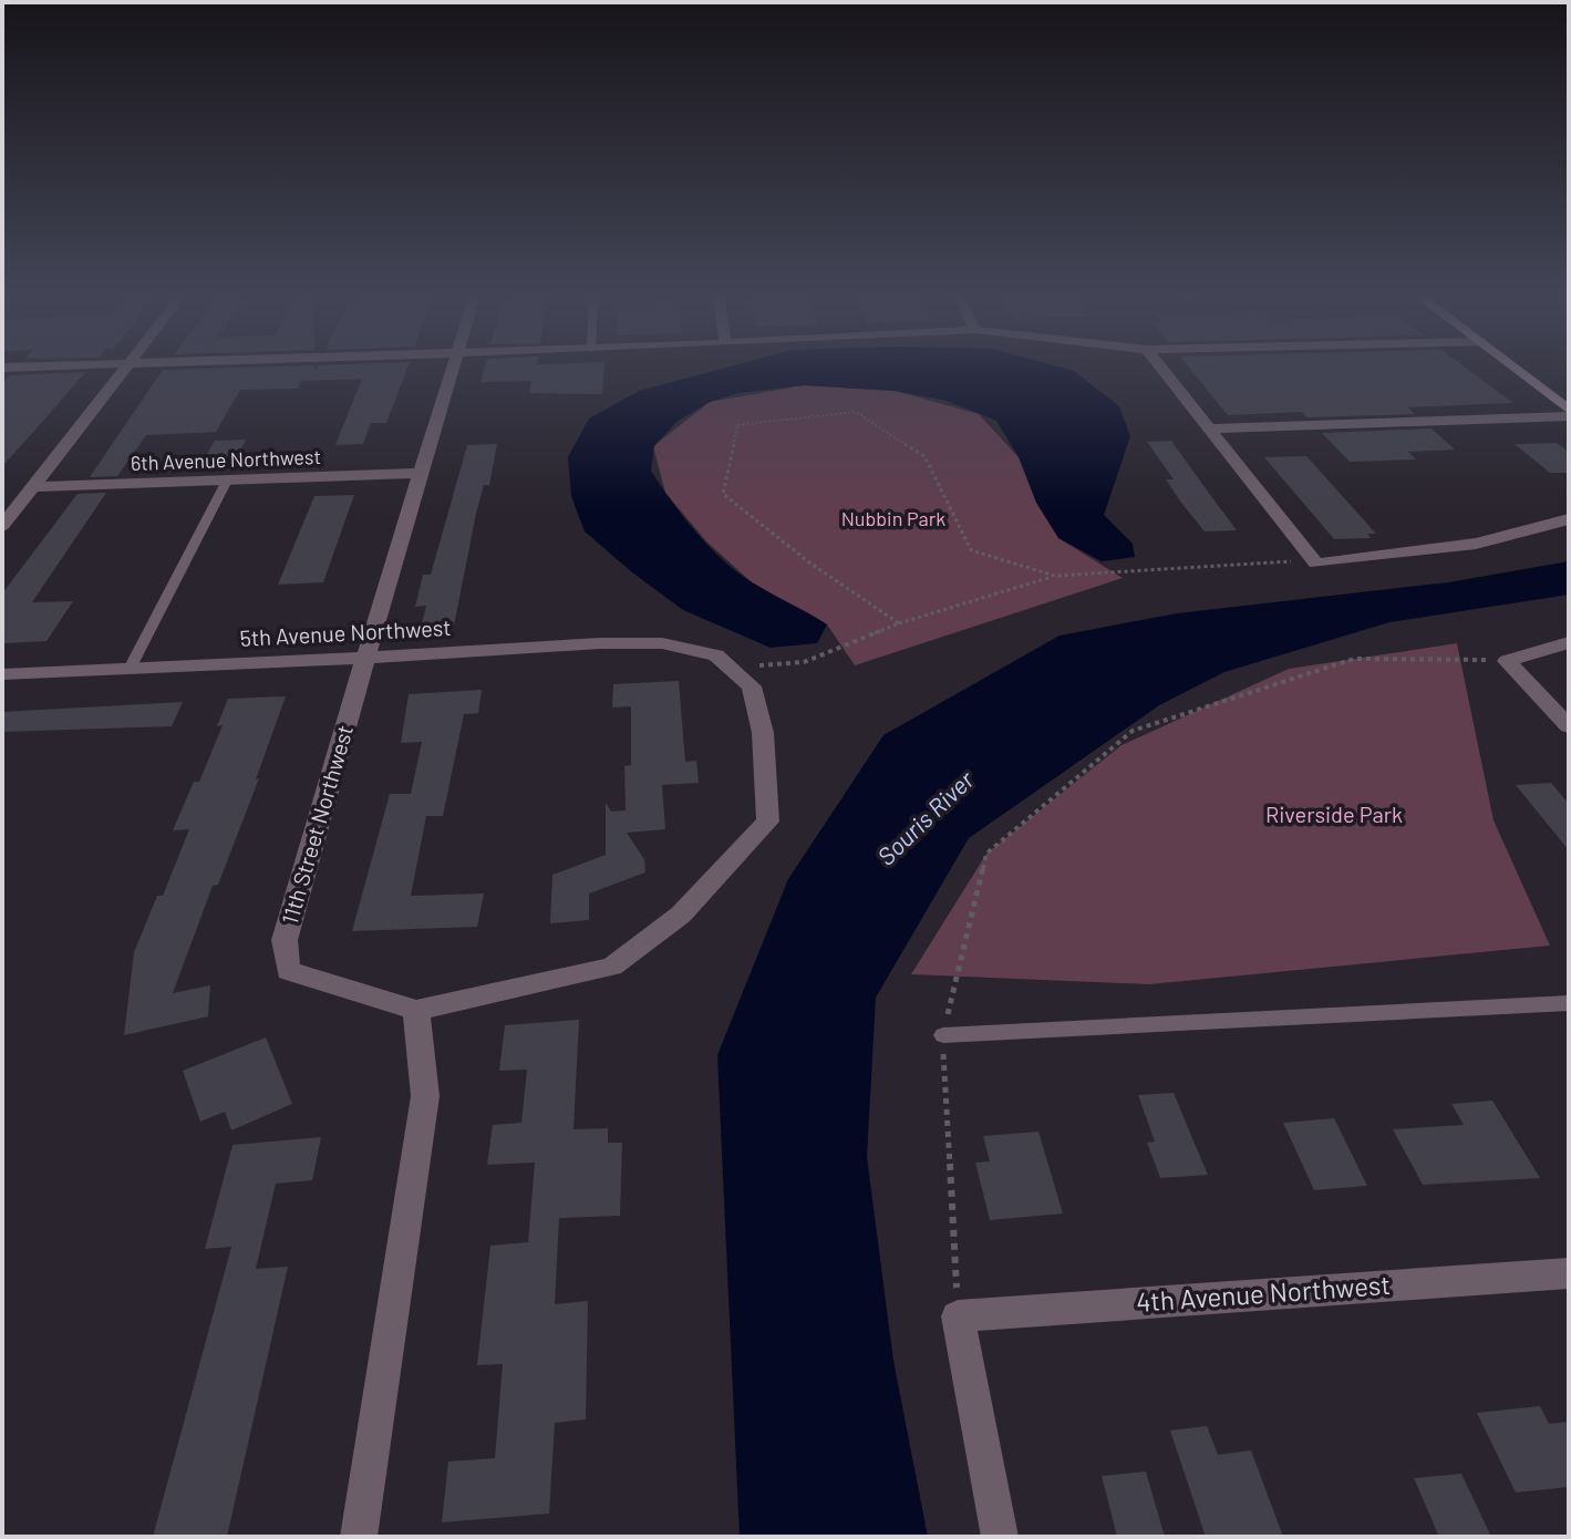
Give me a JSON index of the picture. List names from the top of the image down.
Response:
{
  "streets": {
    "street": [
      "6th Avenue Northwest",
      "5th Avenue Northwest",
      "11th Street Northwest",
      "4th Avenue Northwest"
    ]
  },
  "crossings": [
    ["6th Avenue Northwest", "11th Street Northwest"],
    ["5th Avenue Northwest", "11th Street Northwest"]
  ],
  "water": ["Souris River"],
  "parks": ["Nubbin Park", "Riverside Park"]
}
